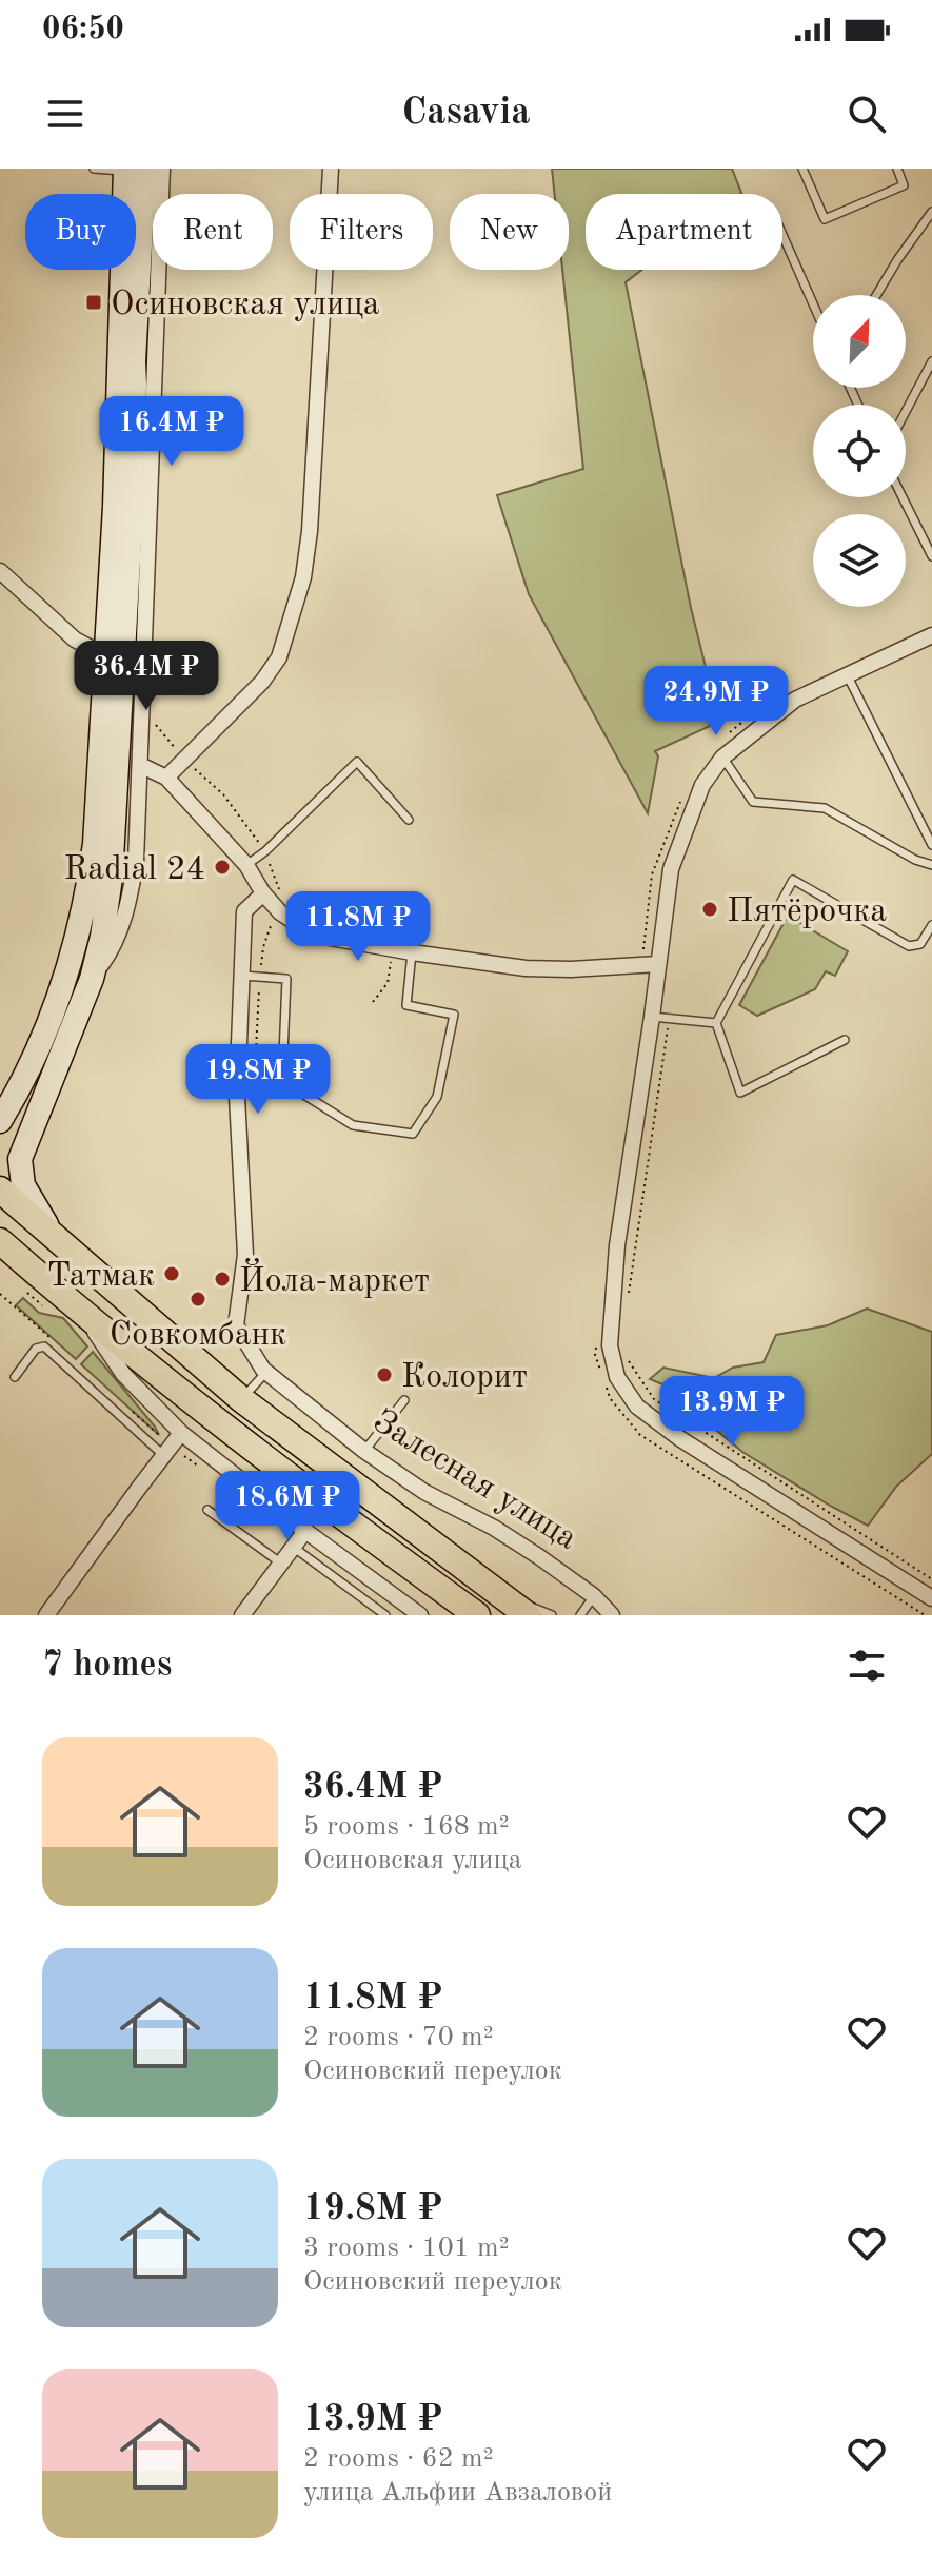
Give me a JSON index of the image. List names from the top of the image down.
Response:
{
  "streets": {
    "main road": ["Залесная улица"]
  },
  "places": {
    "transit": ["Осиновская улица"],
    "other": [
      "Radial 24",
      "Пятёрочка",
      "Татмак",
      "Йола-маркет",
      "Совкомбанк",
      "Колорит"
    ]
  },
  "north": "top right",
  "page": {
    "status": "06:50",
    "header": "Casavia",
    "chip": [
      "Buy",
      "Rent",
      "Filters",
      "New",
      "Apartment"
    ],
    "price": [
      "16.4M ₽",
      "36.4M ₽",
      "24.9M ₽",
      "11.8M ₽",
      "19.8M ₽",
      "13.9M ₽",
      "18.6M ₽"
    ],
    "heading": "7 homes",
    "list": [
      {
        "name": "36.4M ₽",
        "note": "5 rooms · 168 m² · Осиновская улица"
      },
      {
        "name": "11.8M ₽",
        "note": "2 rooms · 70 m² · Осиновский переулок"
      },
      {
        "name": "19.8M ₽",
        "note": "3 rooms · 101 m² · Осиновский переулок"
      },
      {
        "name": "13.9M ₽",
        "note": "2 rooms · 62 m² · улица Альфии Авзаловой"
      }
    ]
  }
}
